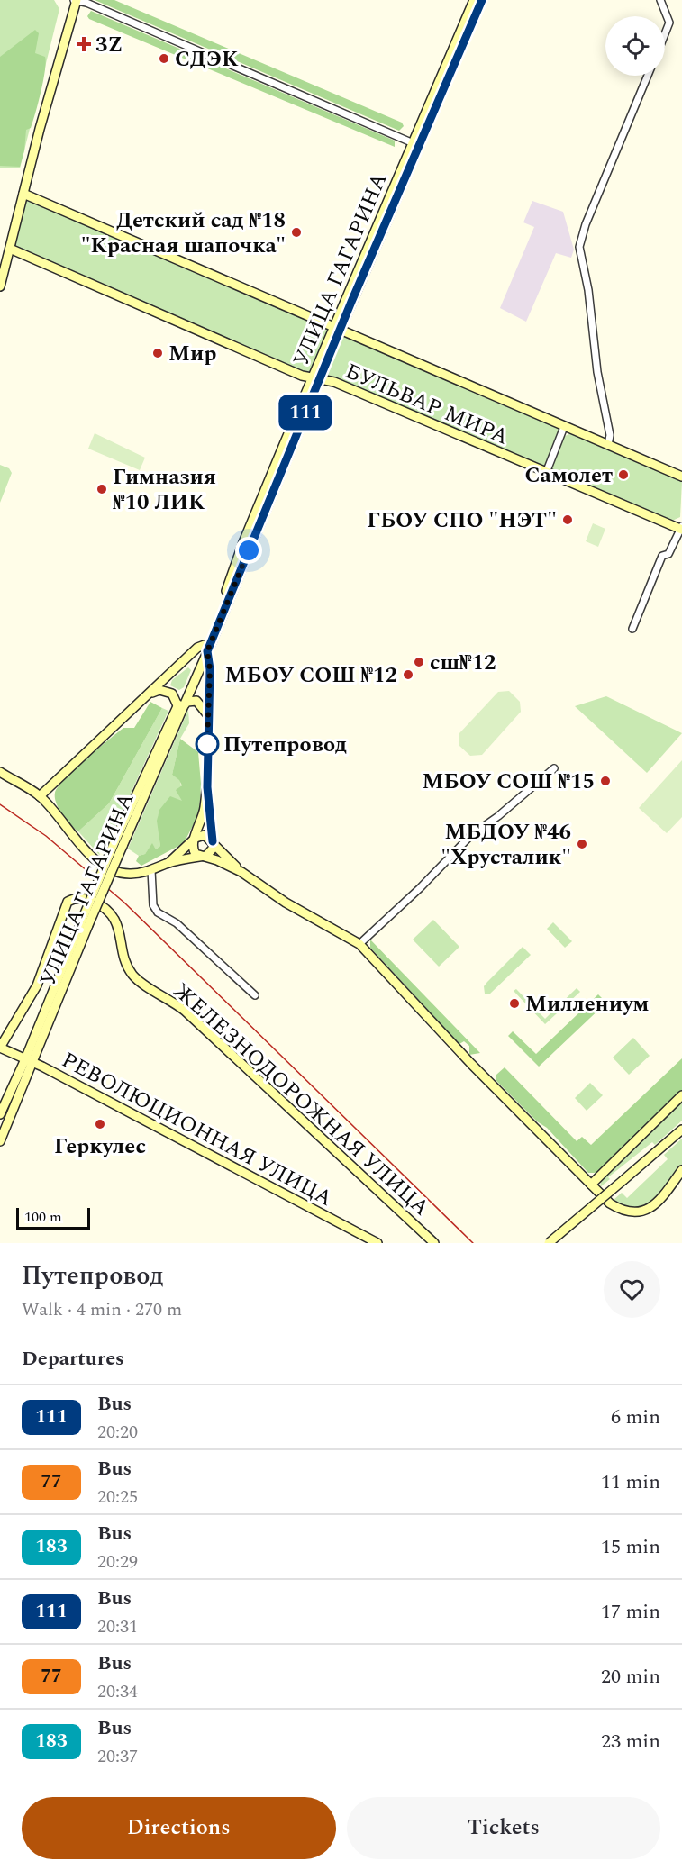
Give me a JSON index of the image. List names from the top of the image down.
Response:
{
  "streets": {
    "main road": [
      "УЛИЦА ГАГАРИНА",
      "БУЛЬВАР МИРА",
      "ЖЕЛЕЗНОДОРОЖНАЯ УЛИЦА",
      "РЕВОЛЮЦИОННАЯ УЛИЦА"
    ]
  },
  "crossings": [
    ["УЛИЦА ГАГАРИНА", "БУЛЬВАР МИРА"],
    ["УЛИЦА ГАГАРИНА", "РЕВОЛЮЦИОННАЯ УЛИЦА"],
    ["ЖЕЛЕЗНОДОРОЖНАЯ УЛИЦА", "РЕВОЛЮЦИОННАЯ УЛИЦА"]
  ],
  "places": {
    "health": ["3Z"],
    "other": [
      "СДЭК",
      "Детский сад №18 \"Красная шапочка\"",
      "Мир",
      "Самолет",
      "Гимназия №10 ЛИК",
      "ГБОУ СПО \"НЭТ\"",
      "сш№12",
      "МБОУ СОШ №12",
      "Путепровод",
      "МБОУ СОШ №15",
      "МБДОУ №46 \"Хрусталик\"",
      "Миллениум",
      "Геркулес"
    ]
  },
  "lines": ["bus line 111"],
  "scale_bar": "100 m",
  "page": {
    "on_map": "111",
    "scale": "100 m",
    "heading": [
      ["Путепровод", "Walk · 4 min · 270 m"],
      "Departures"
    ],
    "list": [
      {
        "mark": "111",
        "name": "Bus",
        "note": "20:20",
        "value": "6 min"
      },
      {
        "mark": "77",
        "name": "Bus",
        "note": "20:25",
        "value": "11 min"
      },
      {
        "mark": "183",
        "name": "Bus",
        "note": "20:29",
        "value": "15 min"
      },
      {
        "mark": "111",
        "name": "Bus",
        "note": "20:31",
        "value": "17 min"
      },
      {
        "mark": "77",
        "name": "Bus",
        "note": "20:34",
        "value": "20 min"
      },
      {
        "mark": "183",
        "name": "Bus",
        "note": "20:37",
        "value": "23 min"
      }
    ],
    "buttons": ["Directions", "Tickets"]
  }
}
